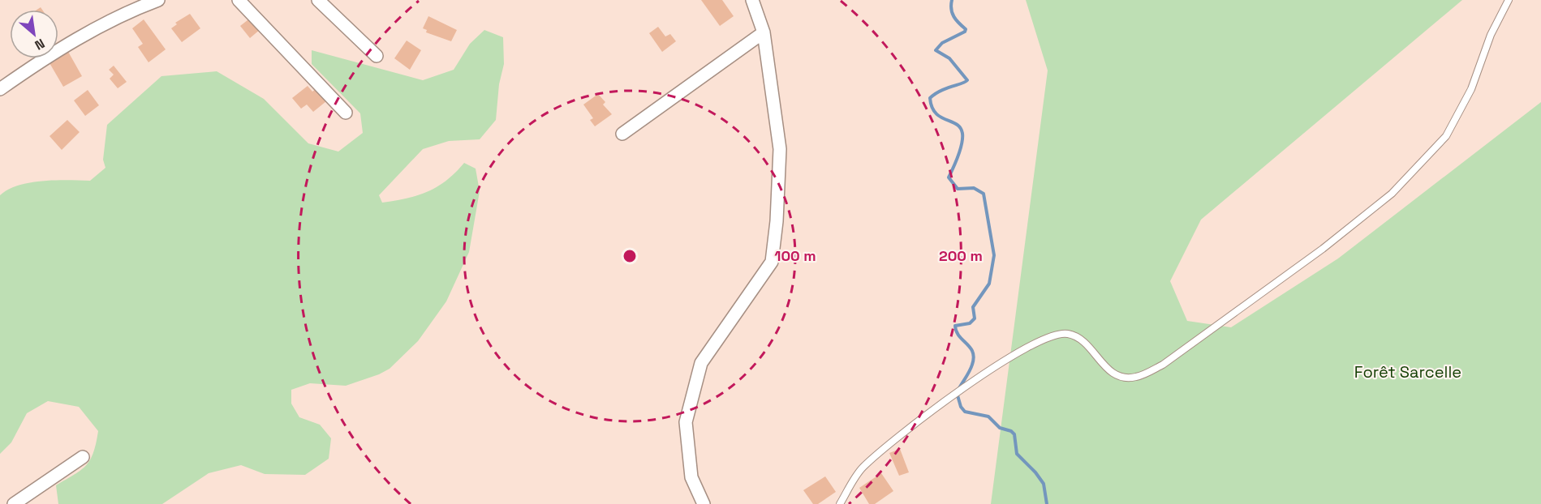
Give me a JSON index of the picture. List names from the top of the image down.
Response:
{
  "parks": ["Forêt Sarcelle"],
  "north": "bottom right",
  "rings": ["100 m", "200 m"]
}
